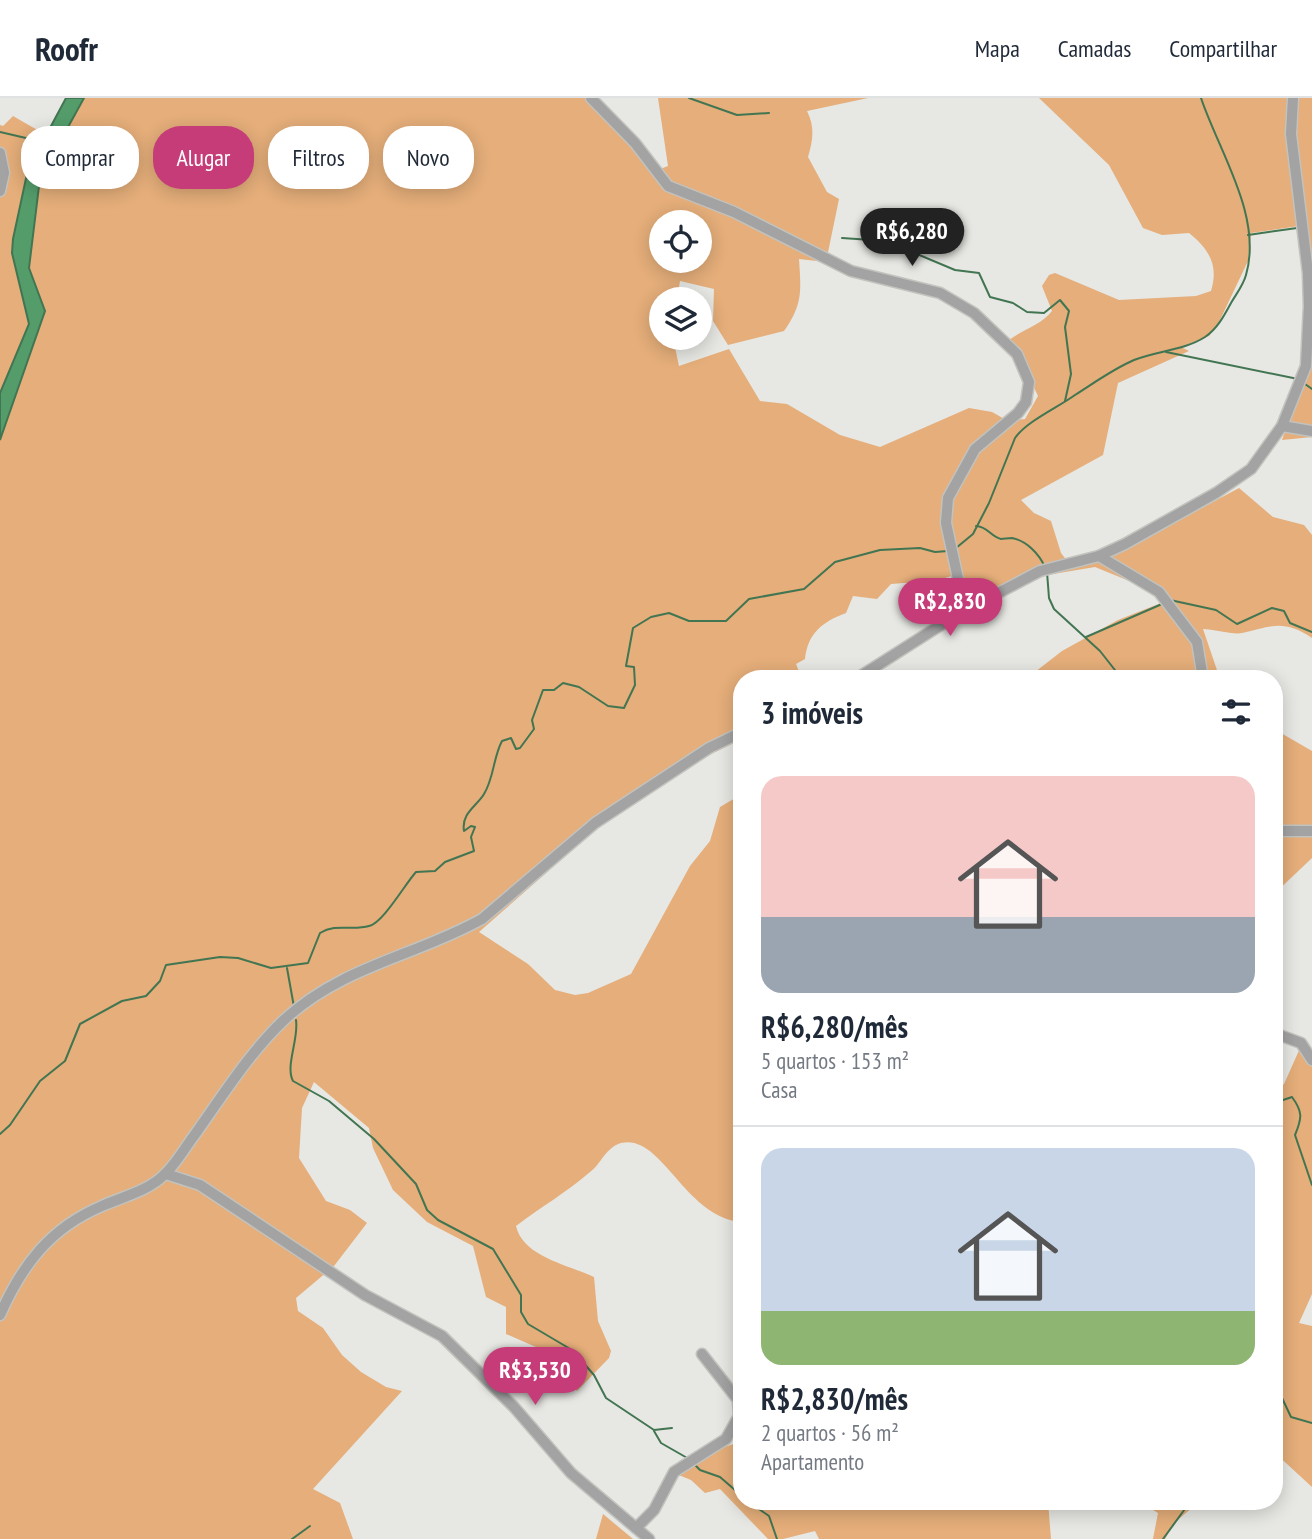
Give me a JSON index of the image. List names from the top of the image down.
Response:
{
  "page": {
    "header": "Roofr",
    "nav": ["Mapa", "Camadas", "Compartilhar"],
    "chip": [
      "Comprar",
      "Alugar",
      "Filtros",
      "Novo"
    ],
    "price": ["R$6,280", "R$2,830", "R$3,530"],
    "heading": "3 imóveis",
    "list": [
      {
        "name": "R$6,280/mês",
        "note": "5 quartos · 153 m² · Casa"
      },
      {
        "name": "R$2,830/mês",
        "note": "2 quartos · 56 m² · Apartamento"
      }
    ]
  }
}
